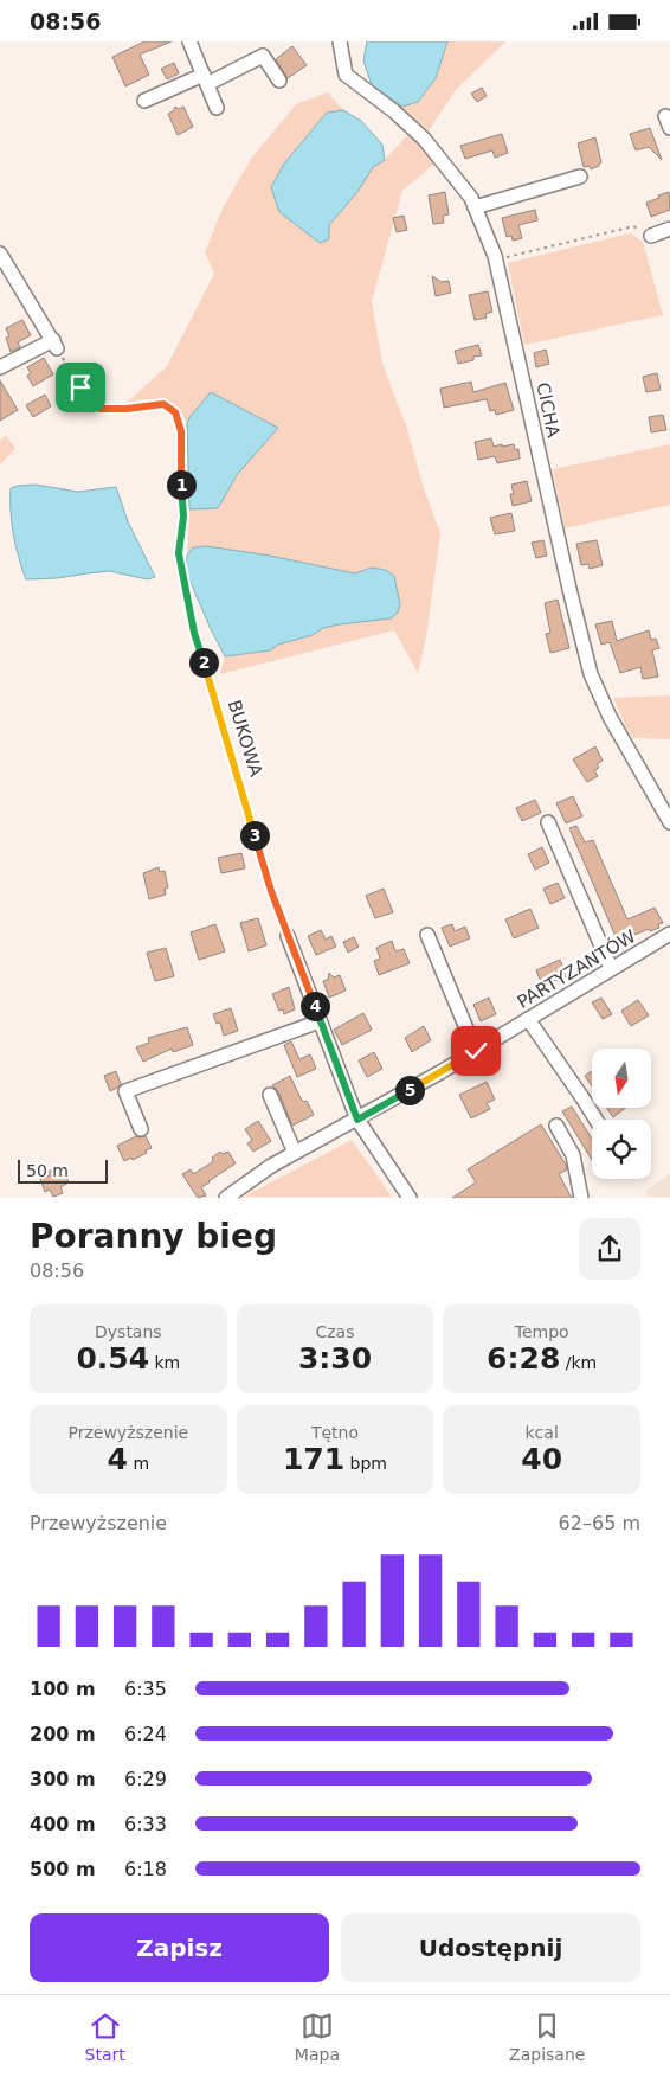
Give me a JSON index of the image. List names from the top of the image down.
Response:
{
  "streets": {
    "street": ["CICHA", "PARTYZANTÓW"],
    "path": ["BUKOWA"]
  },
  "scale_bar": "50 m",
  "north": "bottom",
  "page": {
    "status": "08:56",
    "pins": [
      "1",
      "2",
      "3",
      "4",
      "5"
    ],
    "scale": "50 m",
    "heading": ["Poranny bieg", "08:56"],
    "stats": [
      ["Dystans", "0.54 km"],
      ["Czas", "3:30"],
      ["Tempo", "6:28 /km"],
      ["Przewyższenie", "4 m"],
      ["Tętno", "171 bpm"],
      ["kcal", "40"]
    ],
    "chart": ["Przewyższenie", "62–65 m"],
    "list": [
      {
        "name": "100 m",
        "note": "6:35"
      },
      {
        "name": "200 m",
        "note": "6:24"
      },
      {
        "name": "300 m",
        "note": "6:29"
      },
      {
        "name": "400 m",
        "note": "6:33"
      },
      {
        "name": "500 m",
        "note": "6:18"
      }
    ],
    "buttons": ["Zapisz", "Udostępnij"],
    "tabs": ["Start", "Mapa", "Zapisane"]
  }
}
